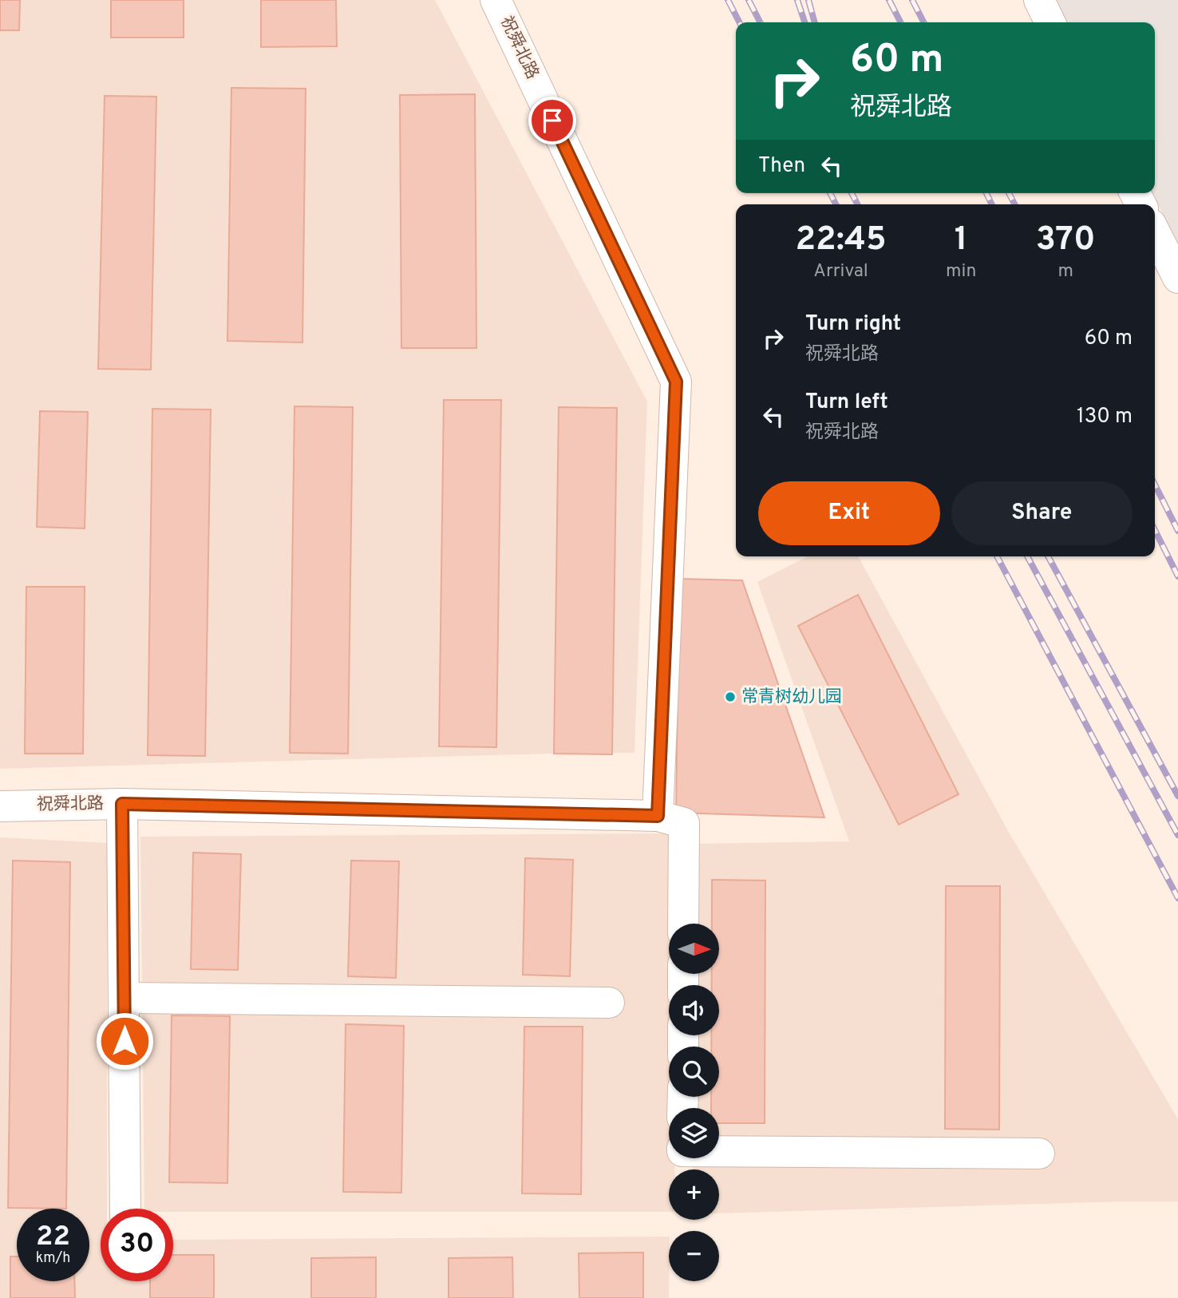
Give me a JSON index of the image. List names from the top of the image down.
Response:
{
  "streets": {
    "street": ["祝舜北路"]
  },
  "places": ["常青树幼儿园"],
  "north": "right",
  "page": {
    "turn": ["60 m", "祝舜北路"],
    "then": "Then",
    "eta": [
      "22:45",
      "Arrival",
      "1",
      "min",
      "370",
      "m"
    ],
    "list": [
      {
        "name": "Turn right",
        "note": "祝舜北路",
        "value": "60 m"
      },
      {
        "name": "Turn left",
        "note": "祝舜北路",
        "value": "130 m"
      }
    ],
    "buttons": ["Exit", "Share"],
    "map_buttons": ["+", "−"],
    "speed": "22 km/h",
    "limit": "30"
  }
}
